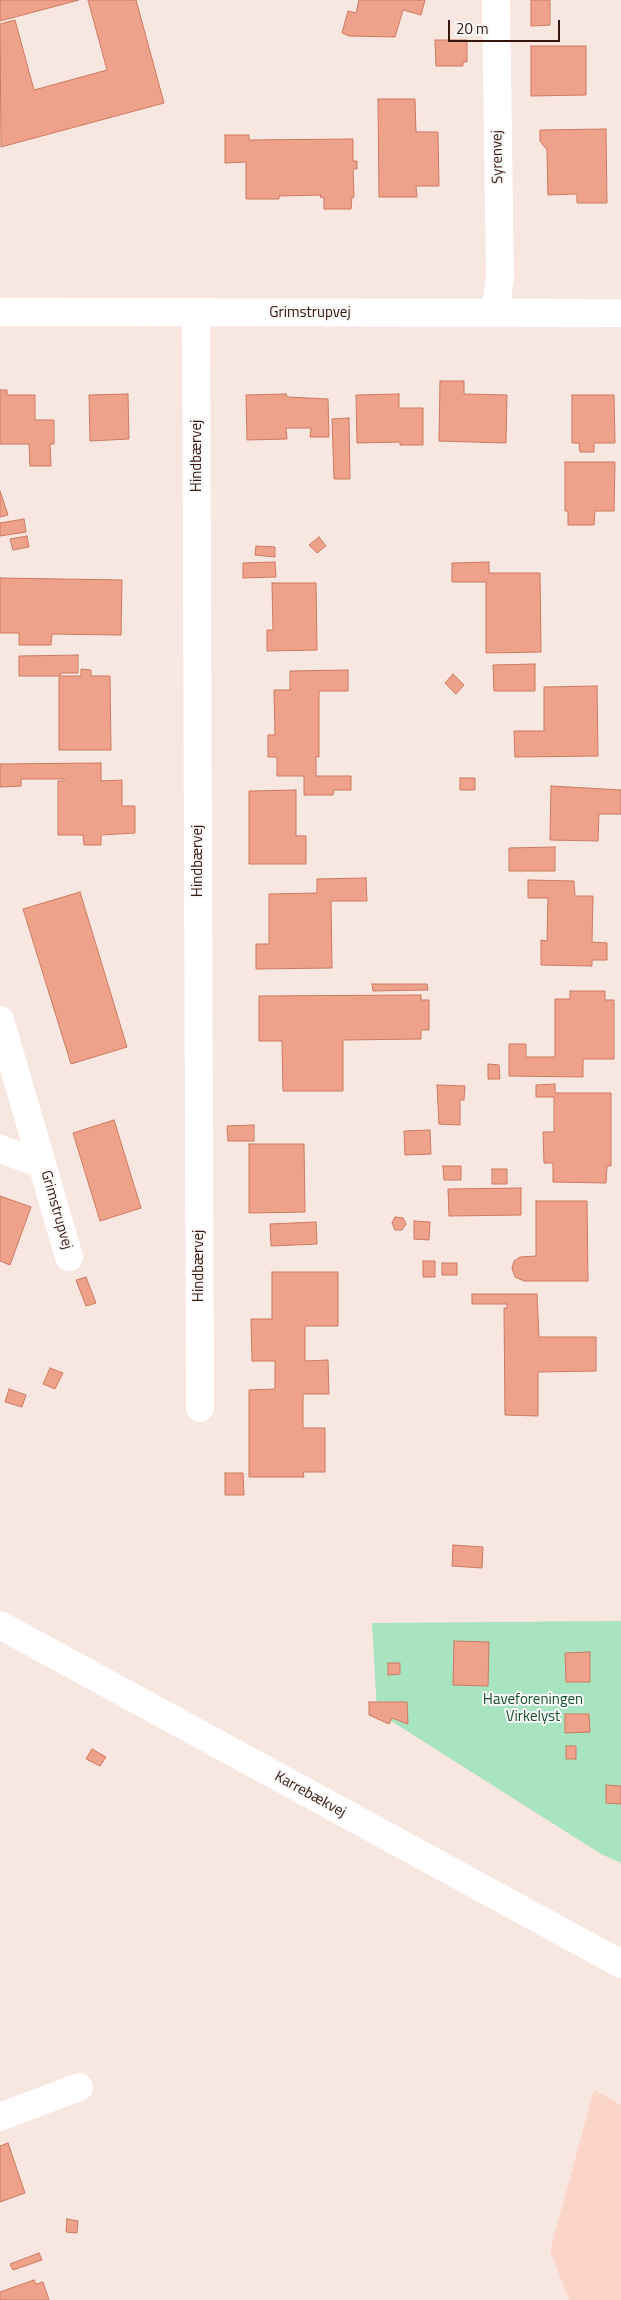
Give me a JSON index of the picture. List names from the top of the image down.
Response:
{
  "streets": {
    "street": [
      "Syrenvej",
      "Grimstrupvej",
      "Hindbærvej",
      "Karrebækvej"
    ]
  },
  "crossings": [
    ["Syrenvej", "Grimstrupvej"],
    ["Grimstrupvej", "Hindbærvej"]
  ],
  "parks": ["Haveforeningen Virkelyst"],
  "scale_bar": "20 m"
}
